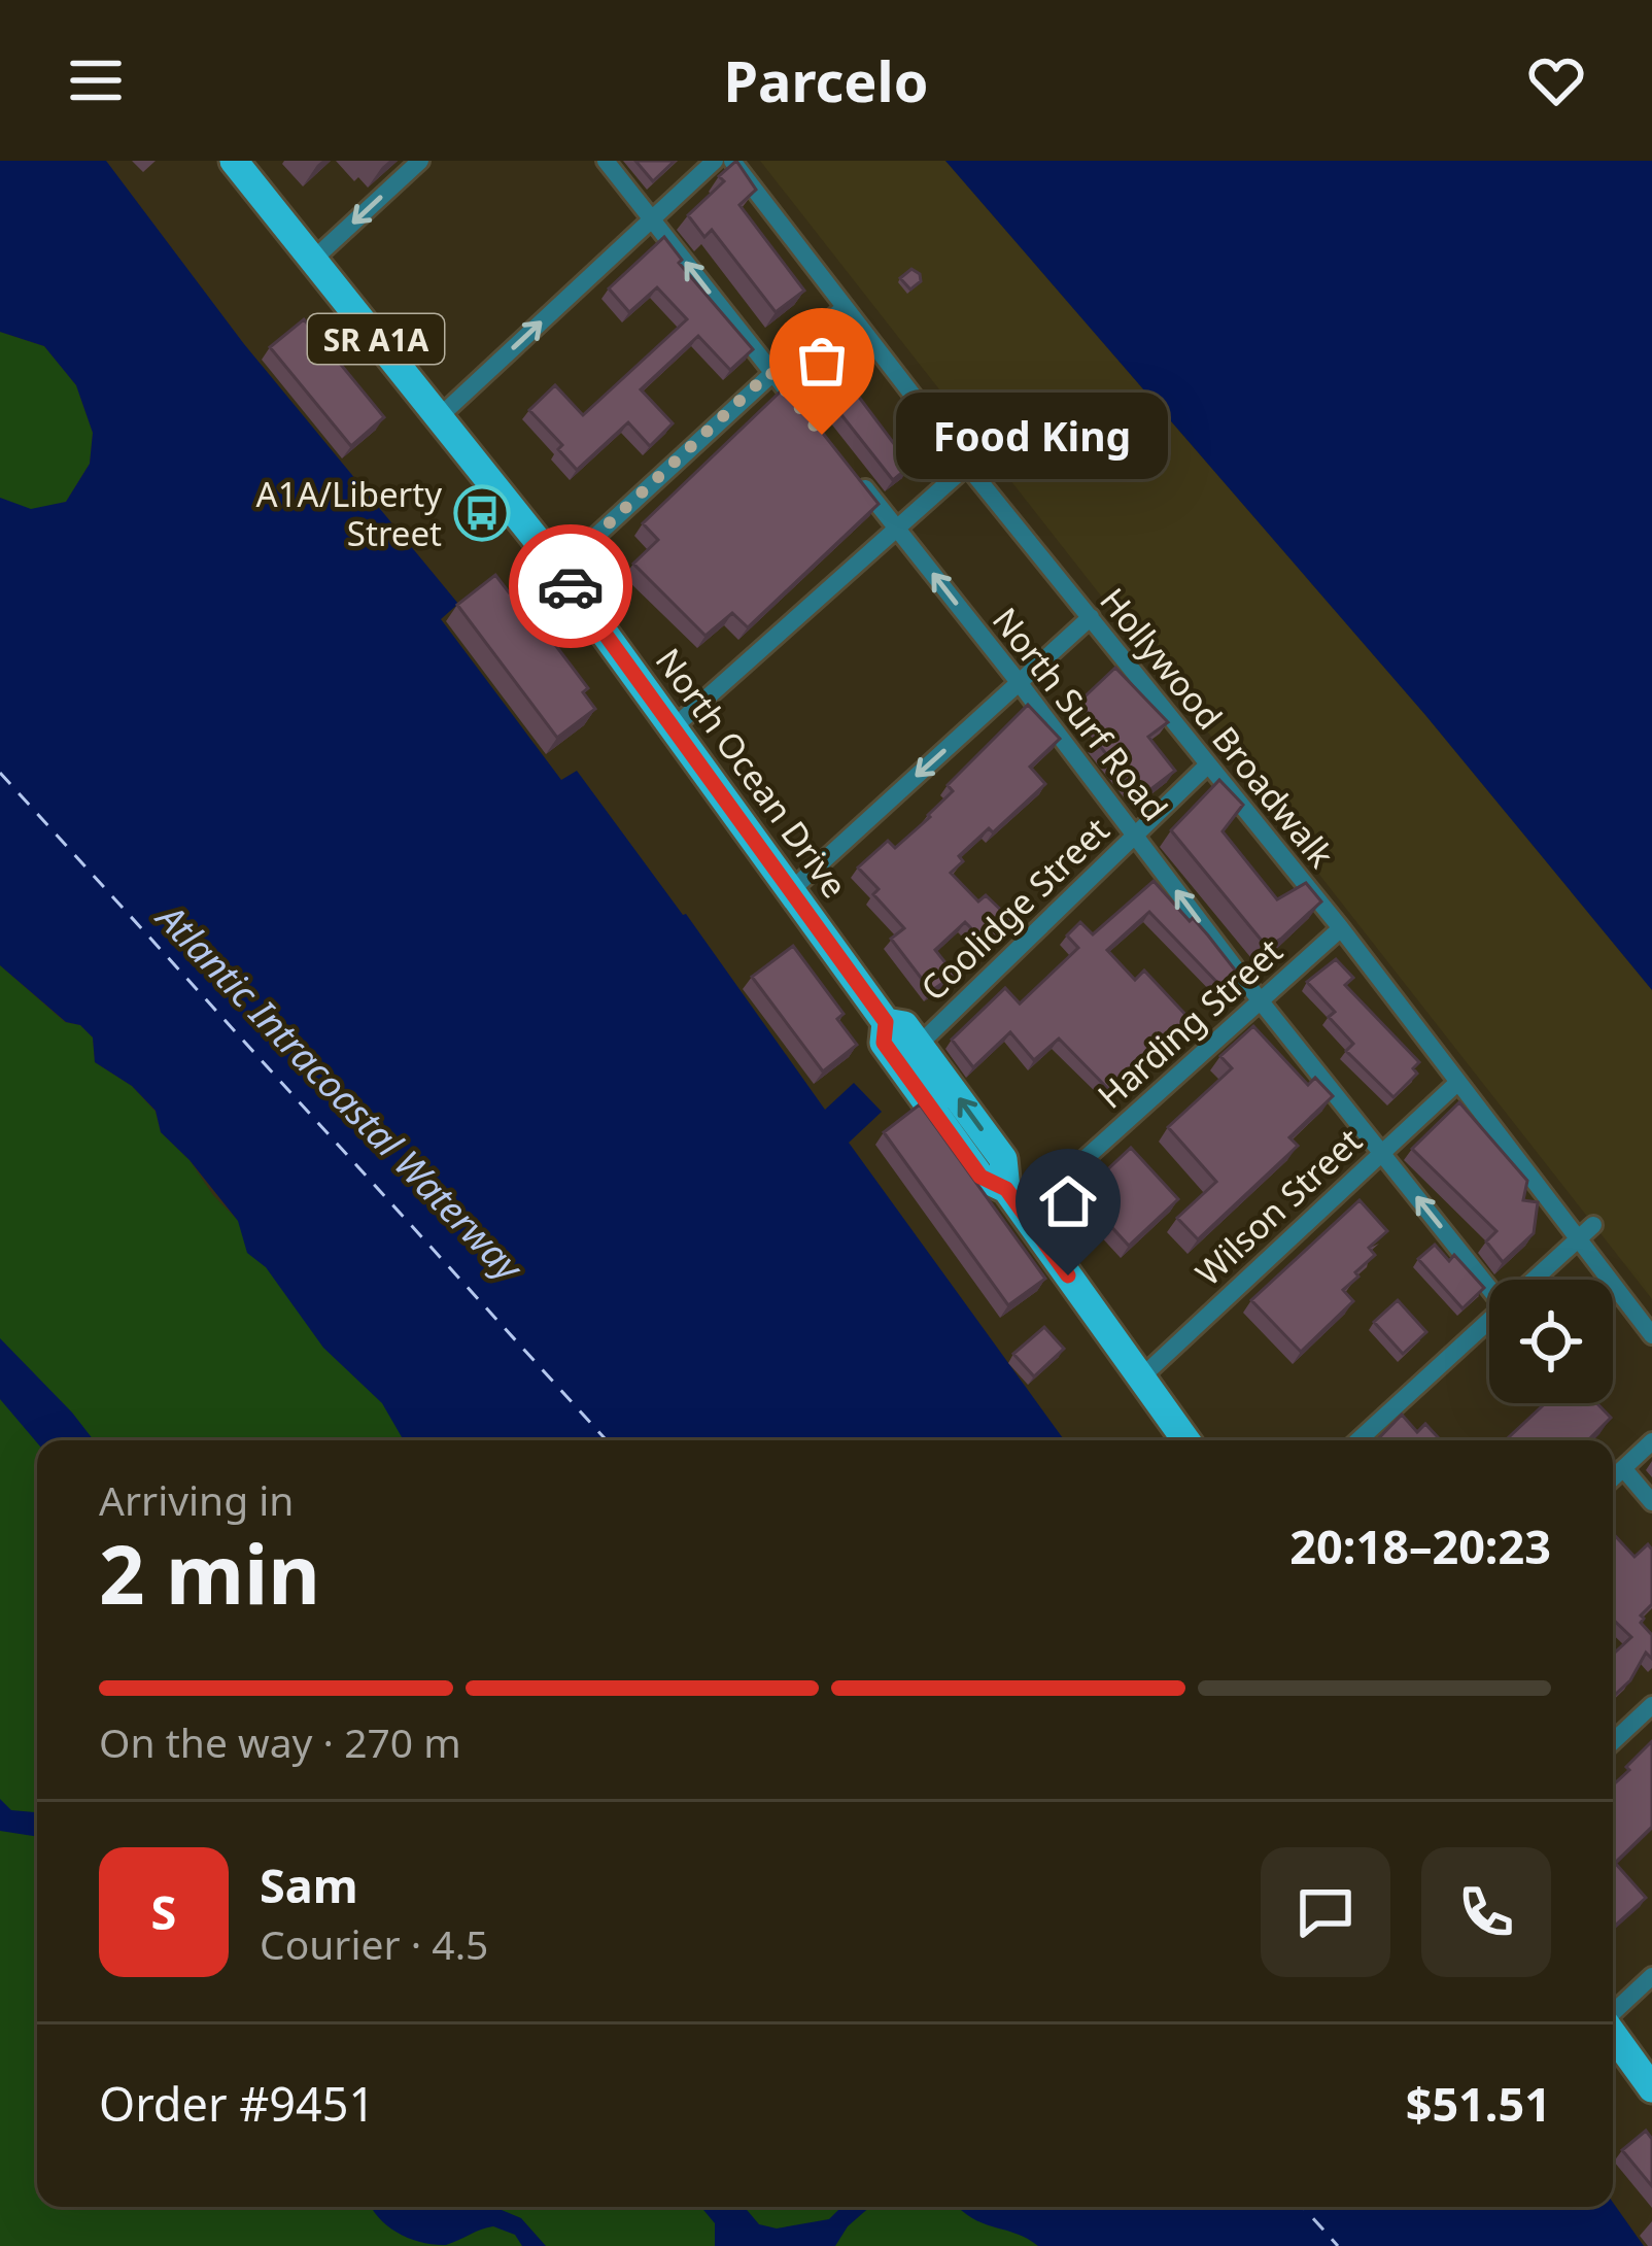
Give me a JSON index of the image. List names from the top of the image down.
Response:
{
  "streets": {
    "main road": ["SR A1A", "North Ocean Drive"],
    "street": [
      "North Surf Road",
      "Hollywood Broadwalk",
      "Coolidge Street",
      "Harding Street",
      "Wilson Street"
    ]
  },
  "crossings": [
    ["North Surf Road", "Coolidge Street"],
    ["North Surf Road", "Harding Street"],
    ["North Surf Road", "Wilson Street"],
    ["Hollywood Broadwalk", "Coolidge Street"],
    ["Hollywood Broadwalk", "Harding Street"],
    ["Hollywood Broadwalk", "Wilson Street"],
    ["North Ocean Drive", "Coolidge Street"],
    ["North Ocean Drive", "Harding Street"],
    ["North Ocean Drive", "Wilson Street"]
  ],
  "one_way": ["North Surf Road"],
  "water": ["Atlantic Intracoastal Waterway"],
  "places": {
    "other": ["Food King"],
    "bus stop": ["A1A/Liberty Street"]
  },
  "page": {
    "header": "Parcelo",
    "bubble": "Food King",
    "heading": ["2 min", "Arriving in", "20:18–20:23"],
    "panel": [
      "Sam",
      "Courier · 4.5",
      "Order #9451",
      "$51.51"
    ],
    "bar": "On the way · 270 m",
    "round": "S"
  }
}
